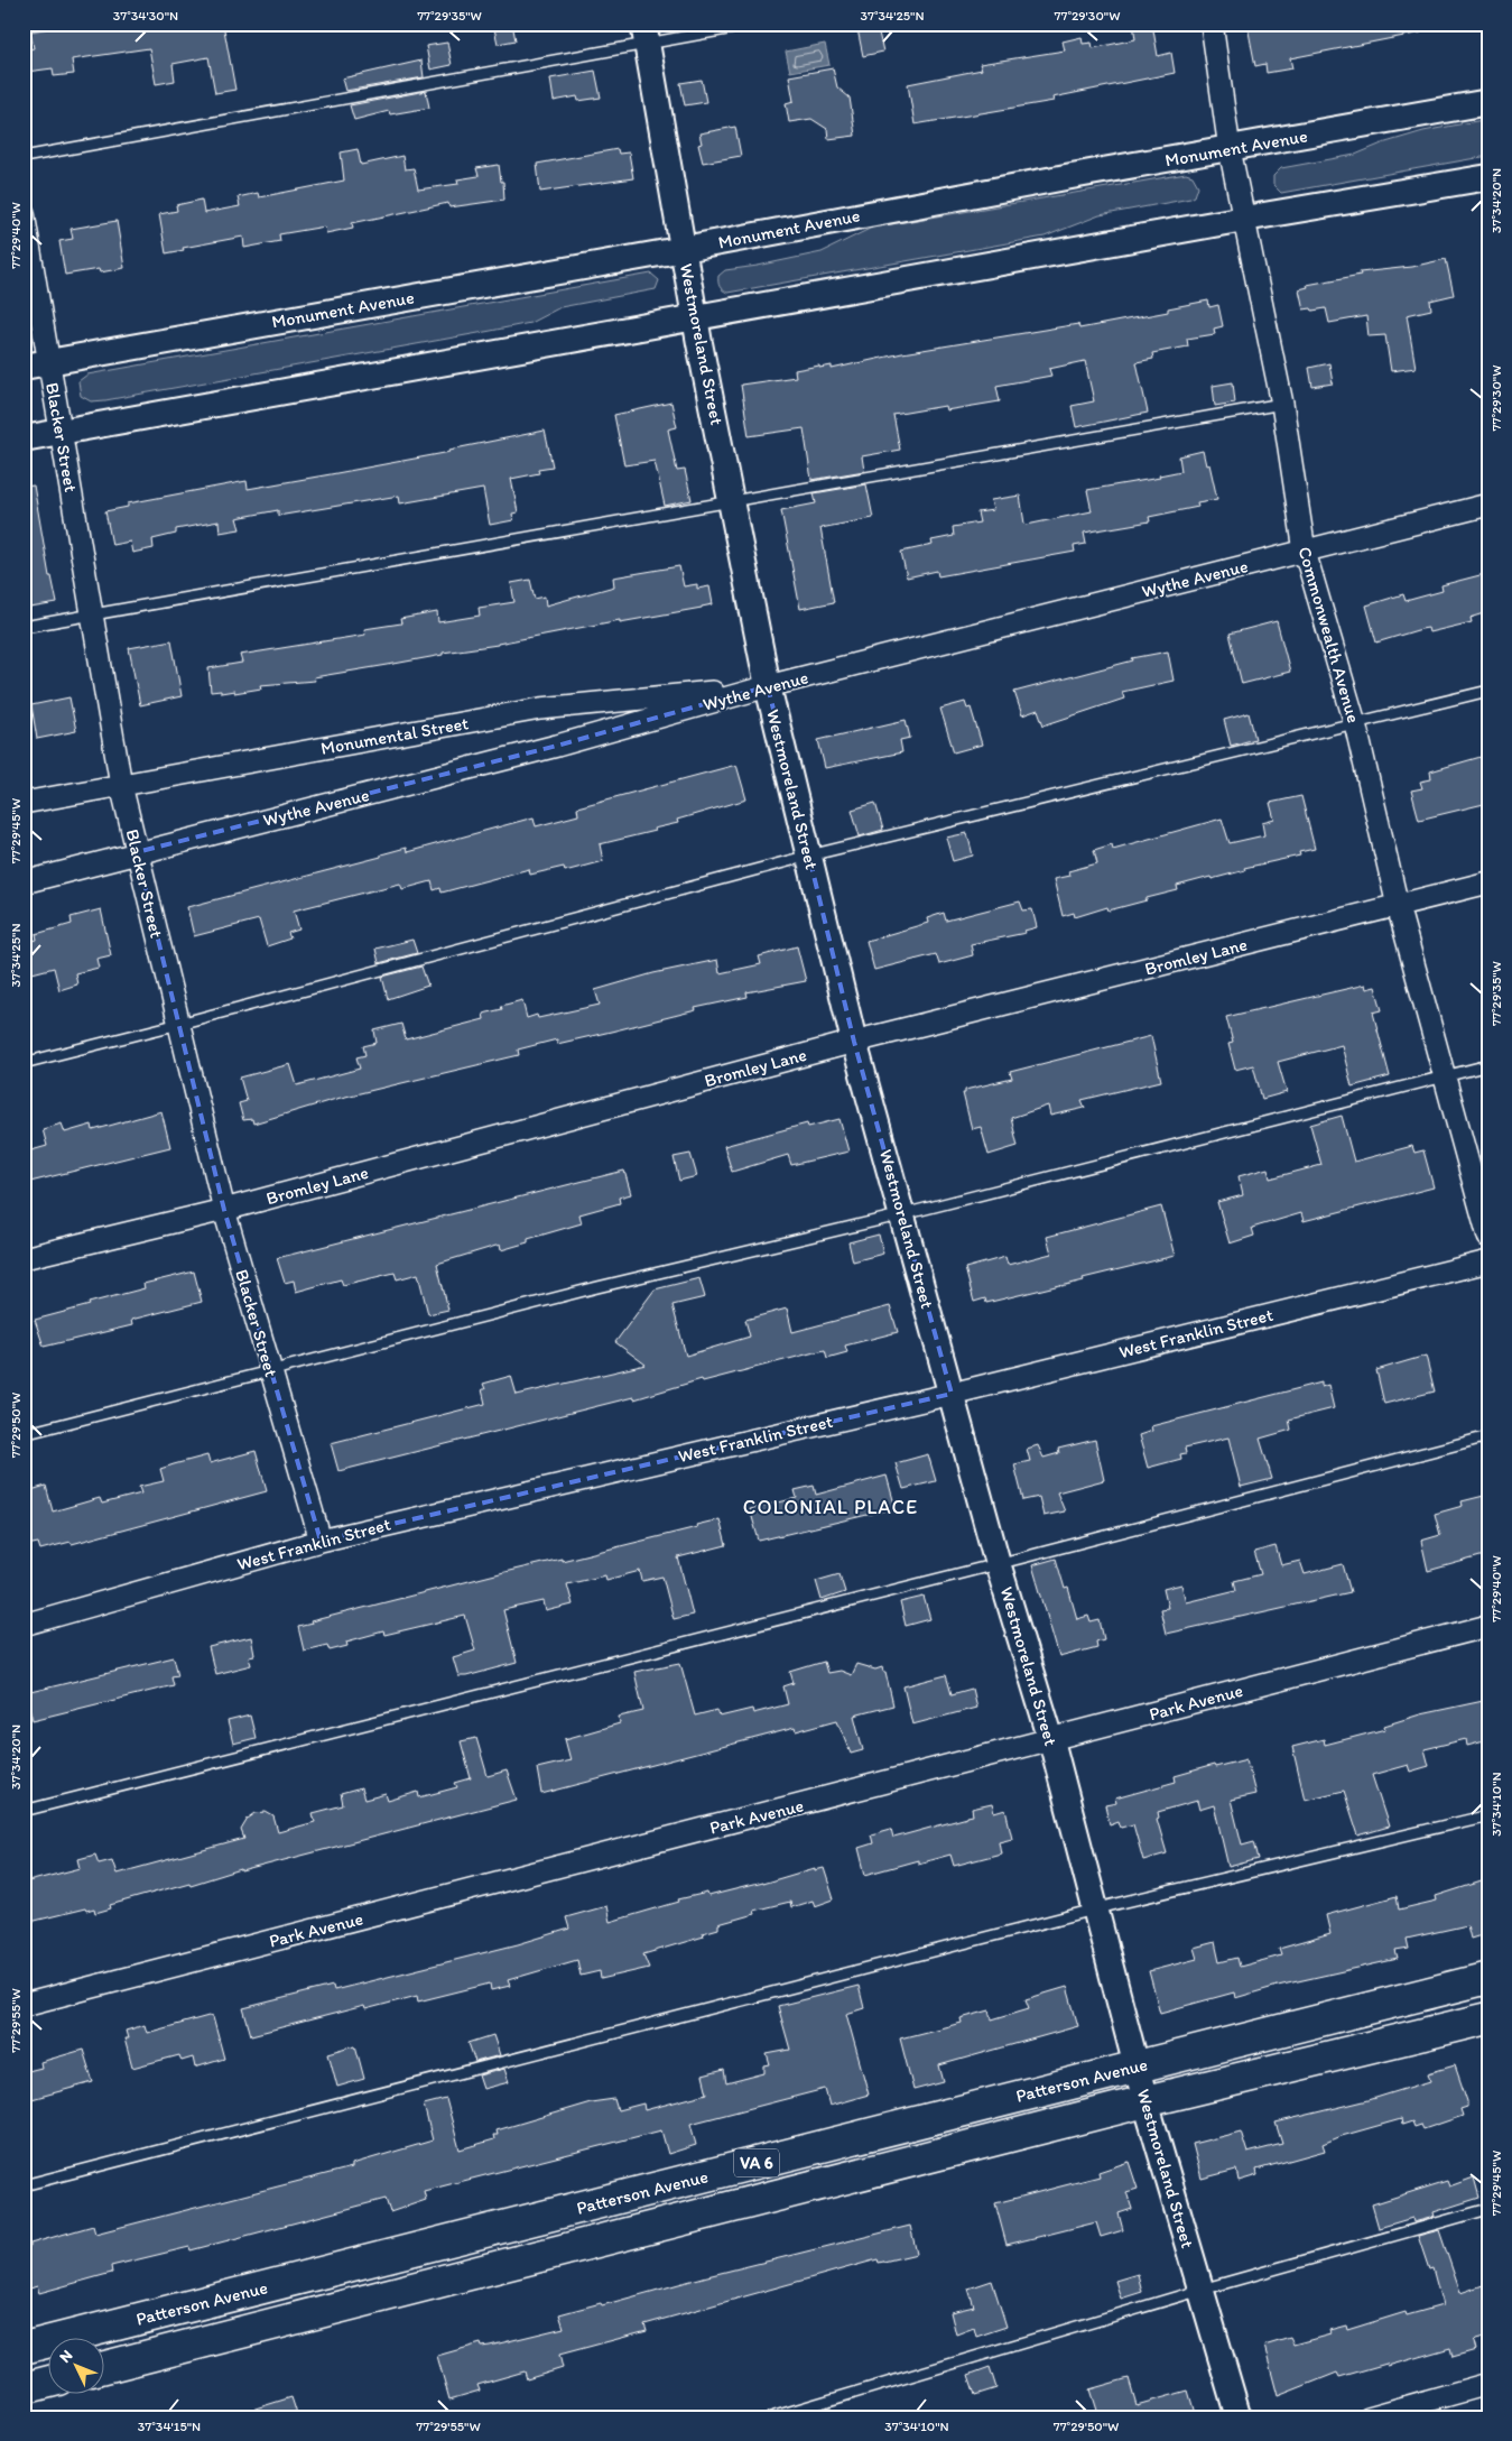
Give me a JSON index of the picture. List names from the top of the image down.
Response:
{
  "streets": {
    "main road": ["Patterson Avenue", "VA 6"],
    "street": [
      "Monument Avenue",
      "Westmoreland Street",
      "Blacker Street",
      "Wythe Avenue",
      "Commonwealth Avenue",
      "Monumental Street",
      "Bromley Lane",
      "West Franklin Street",
      "Park Avenue"
    ]
  },
  "crossings": [
    ["Monument Avenue", "Westmoreland Street"],
    ["Monument Avenue", "Blacker Street"],
    ["Monument Avenue", "Commonwealth Avenue"],
    ["Westmoreland Street", "Wythe Avenue"],
    ["Westmoreland Street", "Monumental Street"],
    ["Westmoreland Street", "Bromley Lane"],
    ["Westmoreland Street", "West Franklin Street"],
    ["Westmoreland Street", "Park Avenue"],
    ["Westmoreland Street", "Patterson Avenue"],
    ["Blacker Street", "Wythe Avenue"],
    ["Blacker Street", "Monumental Street"],
    ["Blacker Street", "Bromley Lane"],
    ["Blacker Street", "West Franklin Street"],
    ["Wythe Avenue", "Commonwealth Avenue"],
    ["Wythe Avenue", "Monumental Street"],
    ["Commonwealth Avenue", "Bromley Lane"]
  ],
  "districts": ["COLONIAL PLACE"],
  "north": "top left",
  "coordinates": [
    "37°34'30\"N",
    "77°29'35\"W",
    "37°34'25\"N",
    "77°29'30\"W",
    "37°34'20\"N",
    "77°29'40\"W",
    "77°29'45\"W",
    "77°29'50\"W",
    "37°34'10\"N",
    "77°29'55\"W",
    "37°34'15\"N"
  ]
}
